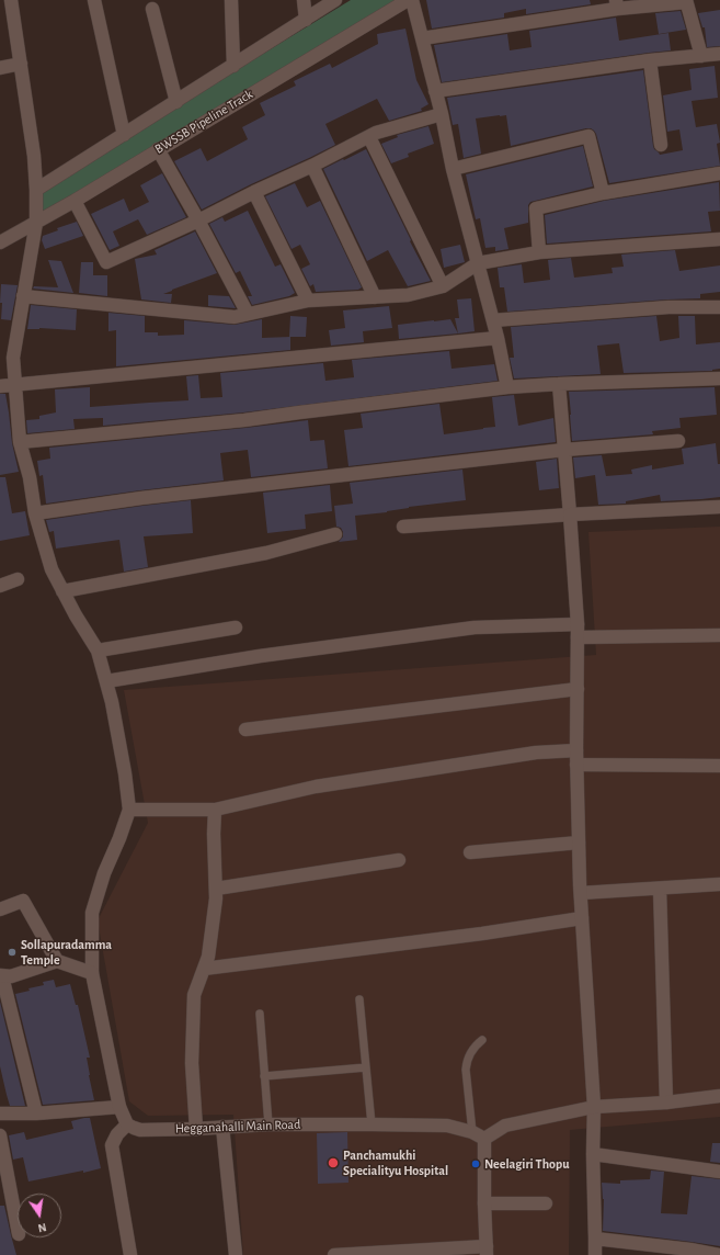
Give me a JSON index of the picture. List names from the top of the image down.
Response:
{
  "streets": {
    "street": ["BWSSB Pipeline Track", "Hegganahalli Main Road"]
  },
  "places": ["Sollapuradamma Temple", "Panchamukhi Specialityu Hospital", "Neelagiri Thopu"],
  "north": "bottom"
}
